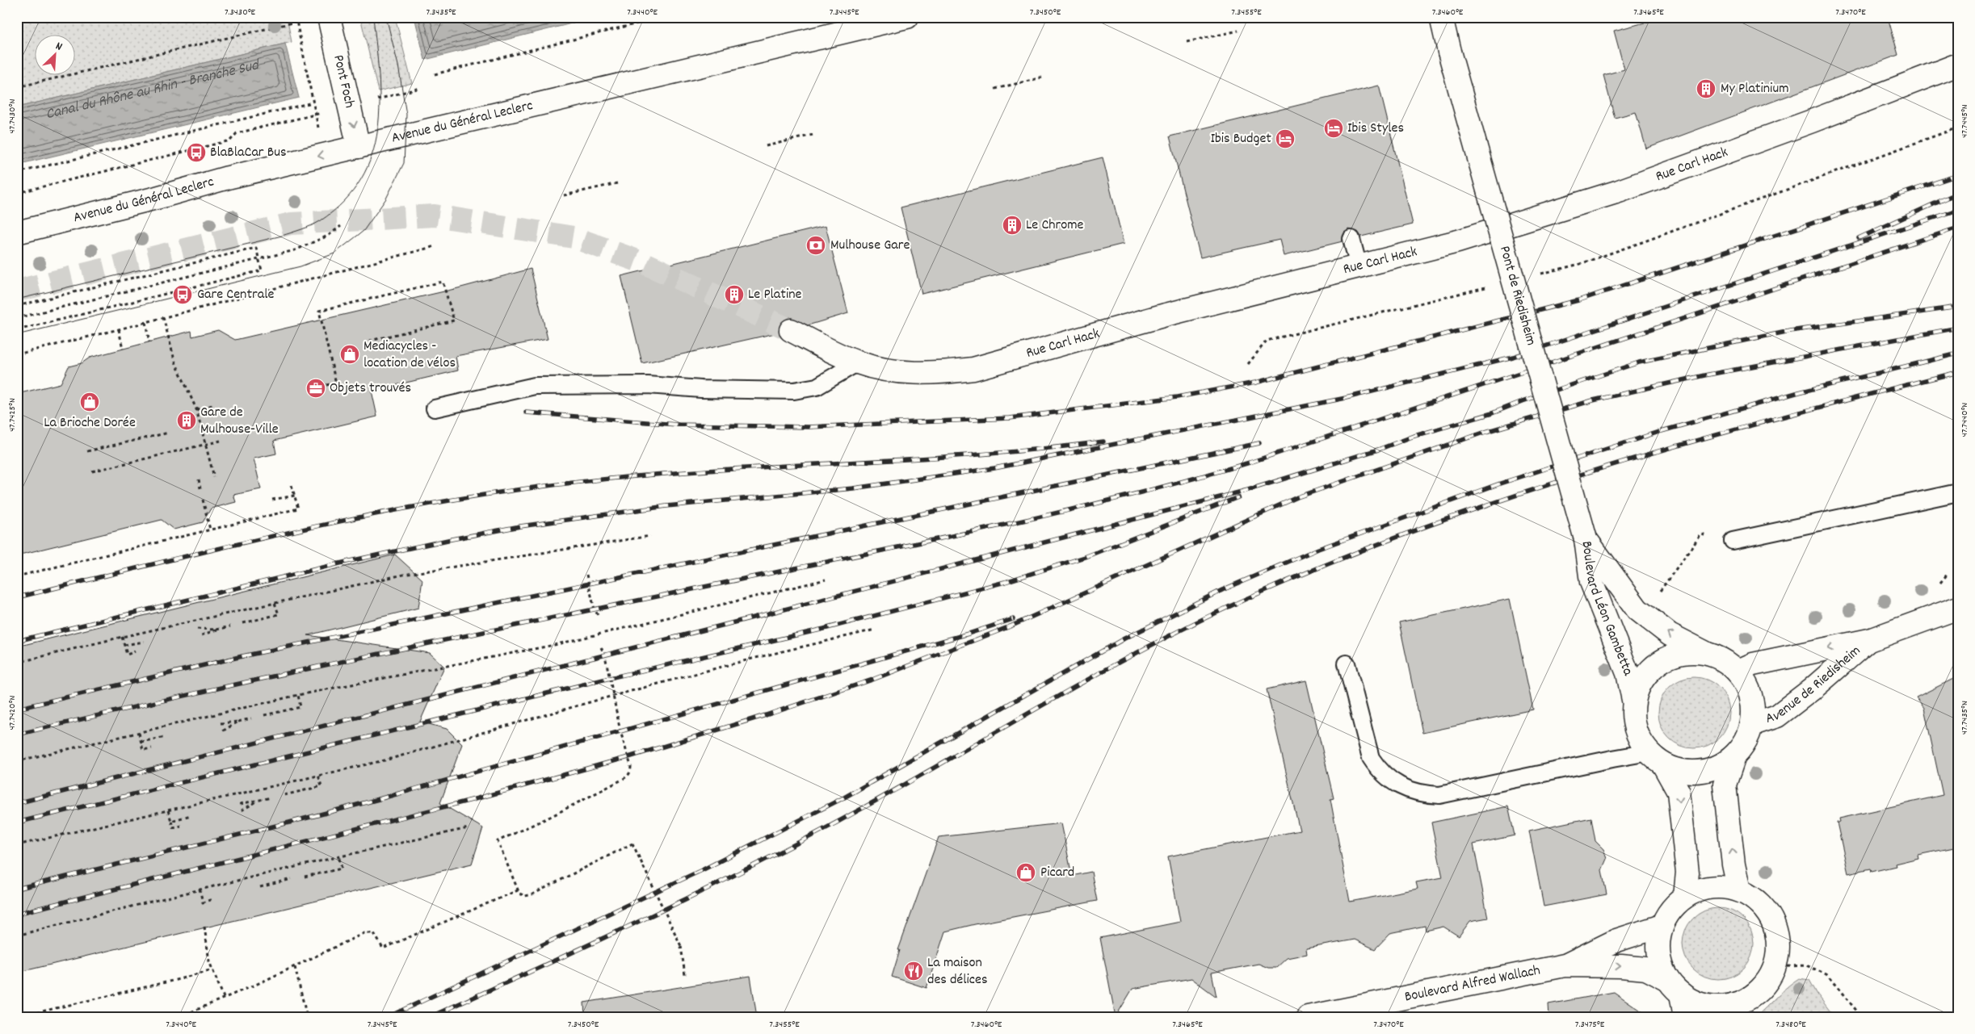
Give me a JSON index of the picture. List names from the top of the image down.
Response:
{
  "streets": {
    "main road": [
      "Pont Foch",
      "Avenue du Général Leclerc",
      "Rue Carl Hack",
      "Pont de Riedisheim",
      "Boulevard Léon Gambetta",
      "Avenue de Riedisheim",
      "Boulevard Alfred Wallach"
    ]
  },
  "crossings": [
    ["Pont Foch", "Avenue du Général Leclerc"],
    ["Pont de Riedisheim", "Boulevard Léon Gambetta"],
    ["Boulevard Léon Gambetta", "Avenue de Riedisheim"]
  ],
  "one_way": ["Pont Foch", "Avenue du Général Leclerc", "Boulevard Léon Gambetta"],
  "water": ["Canal du Rhône au Rhin - Branche Sud"],
  "places": {
    "building": [
      "My Platinium",
      "Le Chrome",
      "Le Platine",
      "Gare de Mulhouse-Ville"
    ],
    "hotel": ["Ibis Styles", "Ibis Budget"],
    "bus stop": ["BlaBlaCar Bus", "Gare Centrale"],
    "bank": ["Mulhouse Gare"],
    "shop": ["Mediacycles - location de vélos", "La Brioche Dorée", "Picard"],
    "office": ["Objets trouvés"],
    "restaurant": ["La maison des délices"]
  },
  "north": "top right",
  "coordinates": [
    "7.3430°E",
    "7.3435°E",
    "7.3440°E",
    "7.3445°E",
    "7.3450°E",
    "7.3455°E",
    "7.3460°E",
    "7.3465°E",
    "7.3470°E",
    "47.7430°N",
    "47.7445°N",
    "47.7425°N",
    "47.7440°N",
    "47.7420°N",
    "47.7435°N",
    "7.3475°E",
    "7.3480°E"
  ]
}
